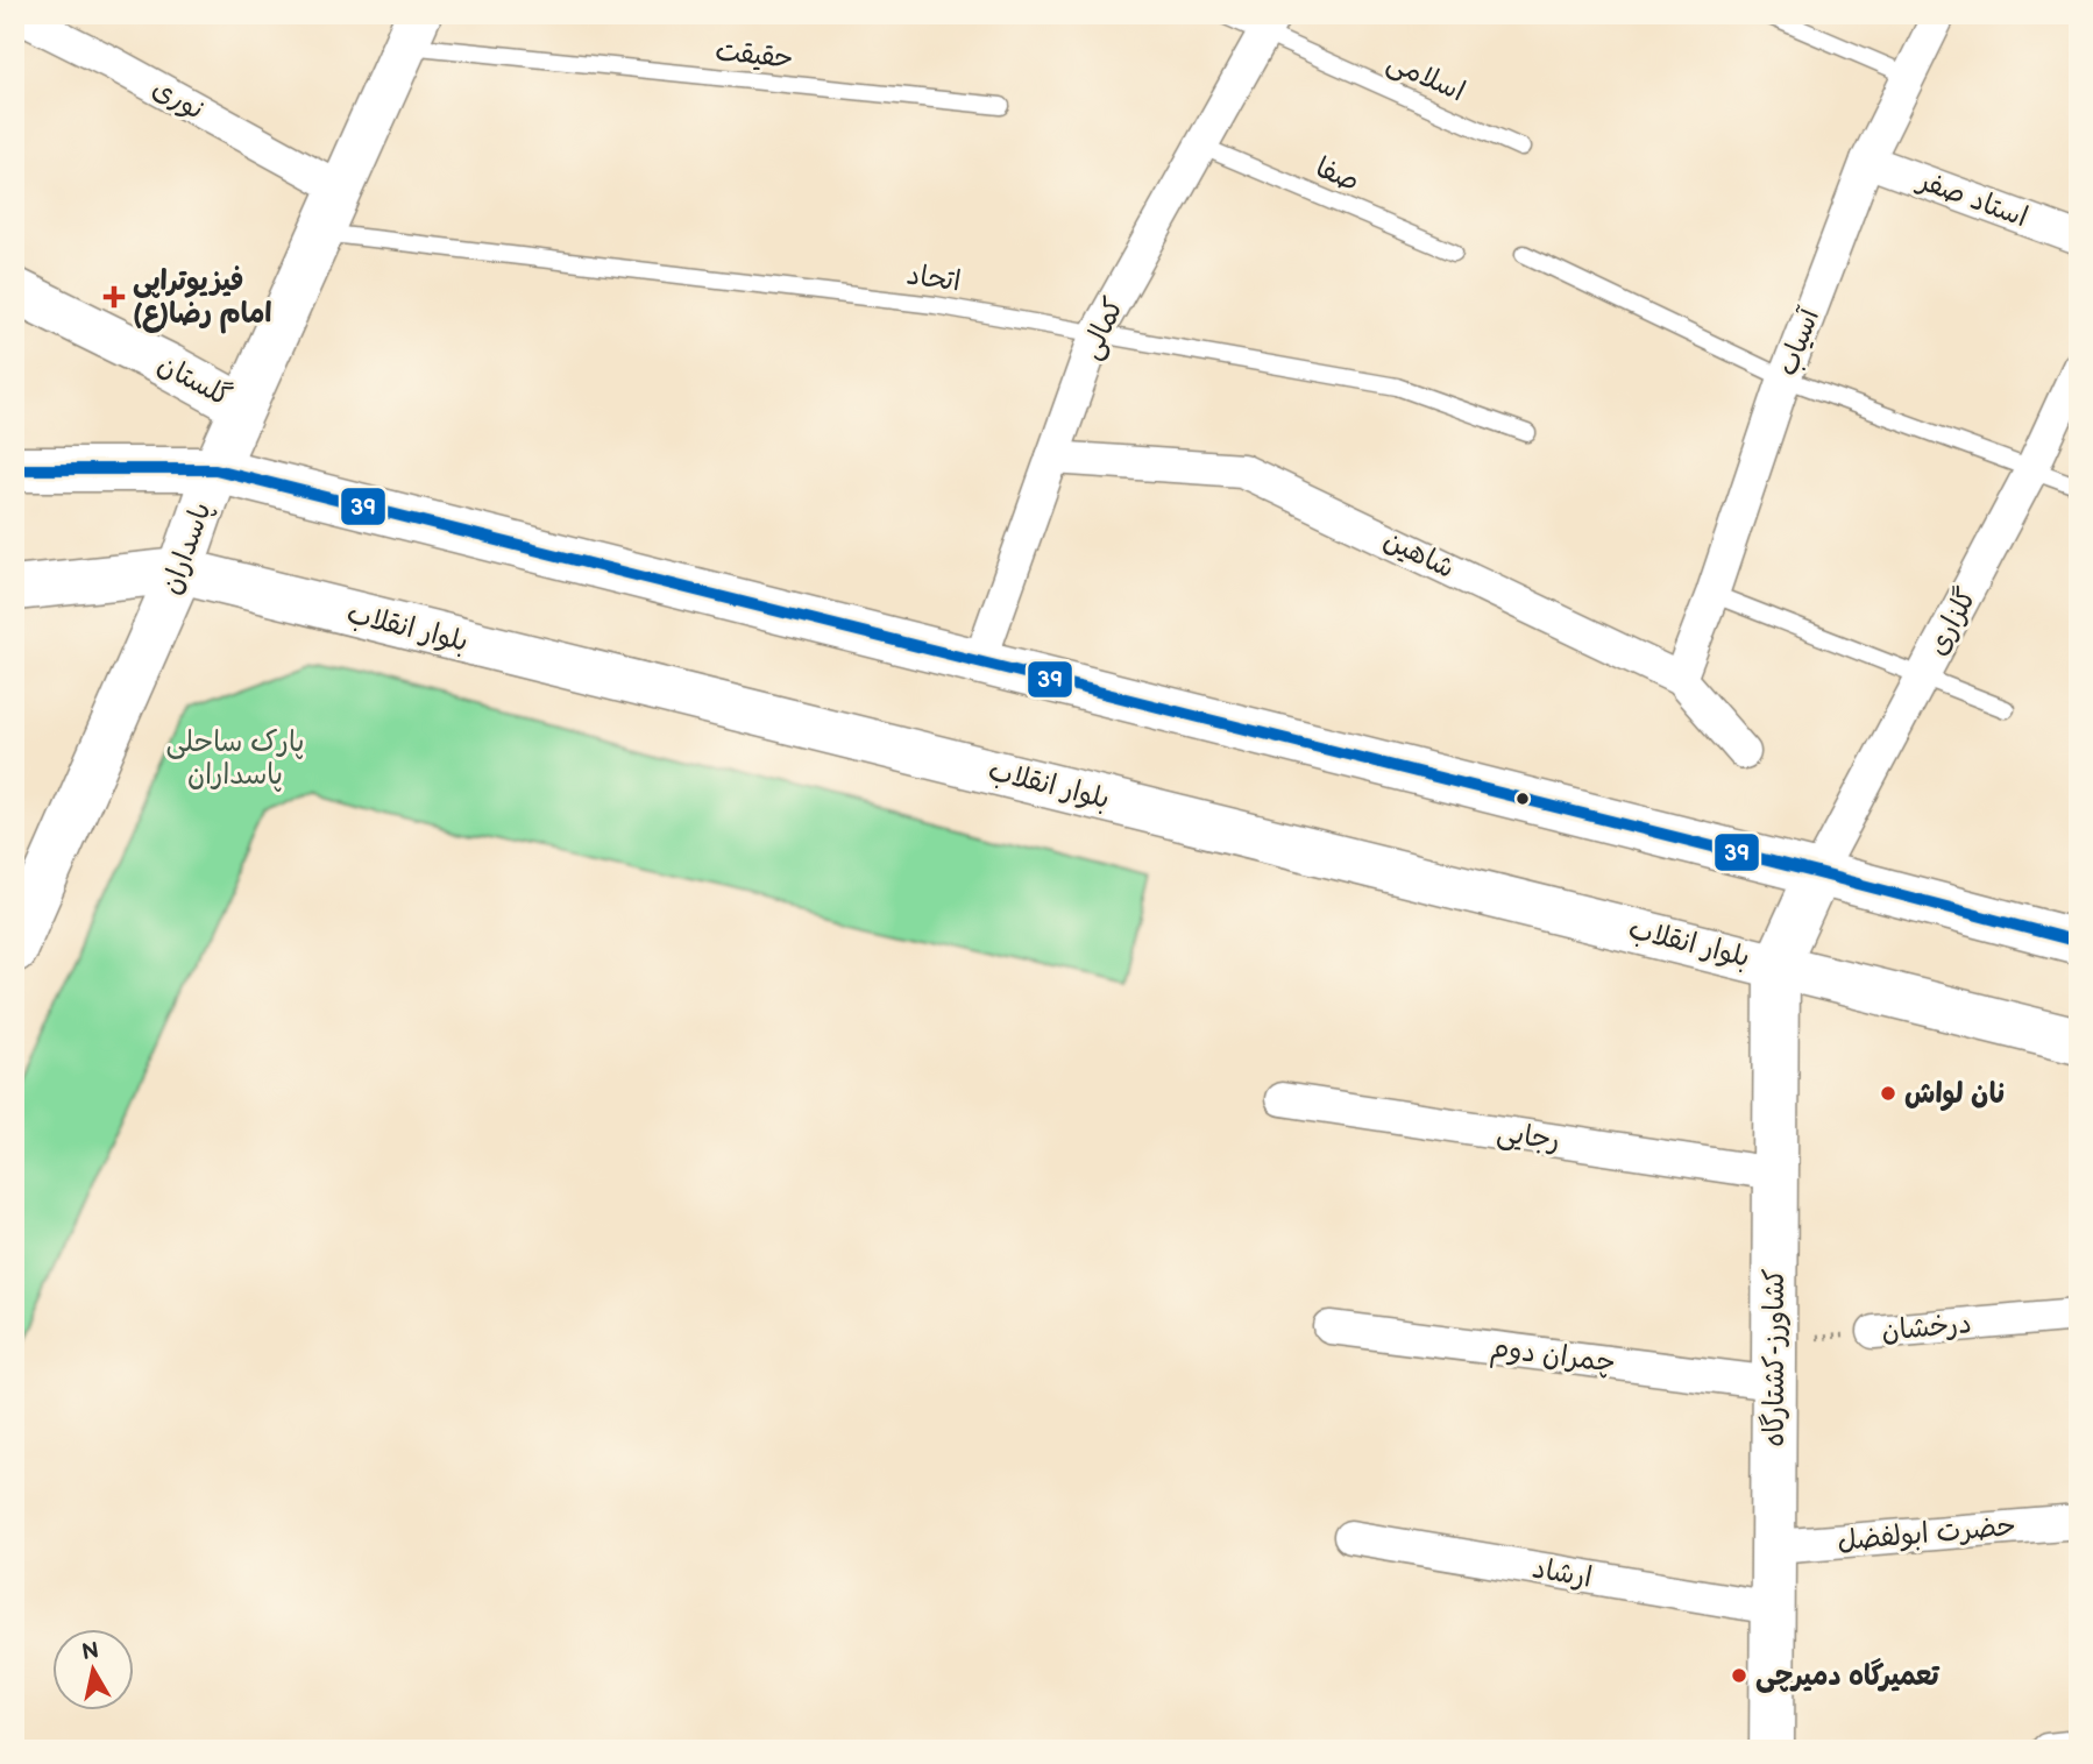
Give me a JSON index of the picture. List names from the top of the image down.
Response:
{
  "streets": {
    "main road": [
      "گلستان",
      "پاسداران",
      "بلوار انقلاب",
      "کشاورز-کشتارگاه"
    ],
    "street": [
      "نوری",
      "استاد صفر",
      "کمالی",
      "آسیاب",
      "شاهین",
      "گلزاری",
      "رجایی",
      "درخشان",
      "چمران دوم",
      "حضرت ابولفضل",
      "ارشاد"
    ],
    "lane": [
      "حقیقت",
      "اسلامی",
      "صفا",
      "اتحاد"
    ]
  },
  "crossings": [
    ["حقیقت", "پاسداران"],
    ["اسلامی", "کمالی"],
    ["نوری", "پاسداران"],
    ["صفا", "کمالی"],
    ["استاد صفر", "آسیاب"],
    ["اتحاد", "کمالی"],
    ["اتحاد", "پاسداران"],
    ["کمالی", "شاهین"],
    ["آسیاب", "شاهین"],
    ["گلستان", "پاسداران"],
    ["پاسداران", "بلوار انقلاب"],
    ["بلوار انقلاب", "کشاورز-کشتارگاه"],
    ["رجایی", "کشاورز-کشتارگاه"],
    ["درخشان", "چمران دوم"],
    ["درخشان", "کشاورز-کشتارگاه"],
    ["چمران دوم", "کشاورز-کشتارگاه"],
    ["کشاورز-کشتارگاه", "حضرت ابولفضل"],
    ["کشاورز-کشتارگاه", "ارشاد"]
  ],
  "parks": ["پارک ساحلی پاسداران"],
  "places": {
    "health": ["فیزیوتراپی امام رضا(ع)"],
    "other": ["نان لواش", "تعمیرگاه دمیرچی"]
  },
  "lines": ["transit line 39"],
  "north": "top"
}
